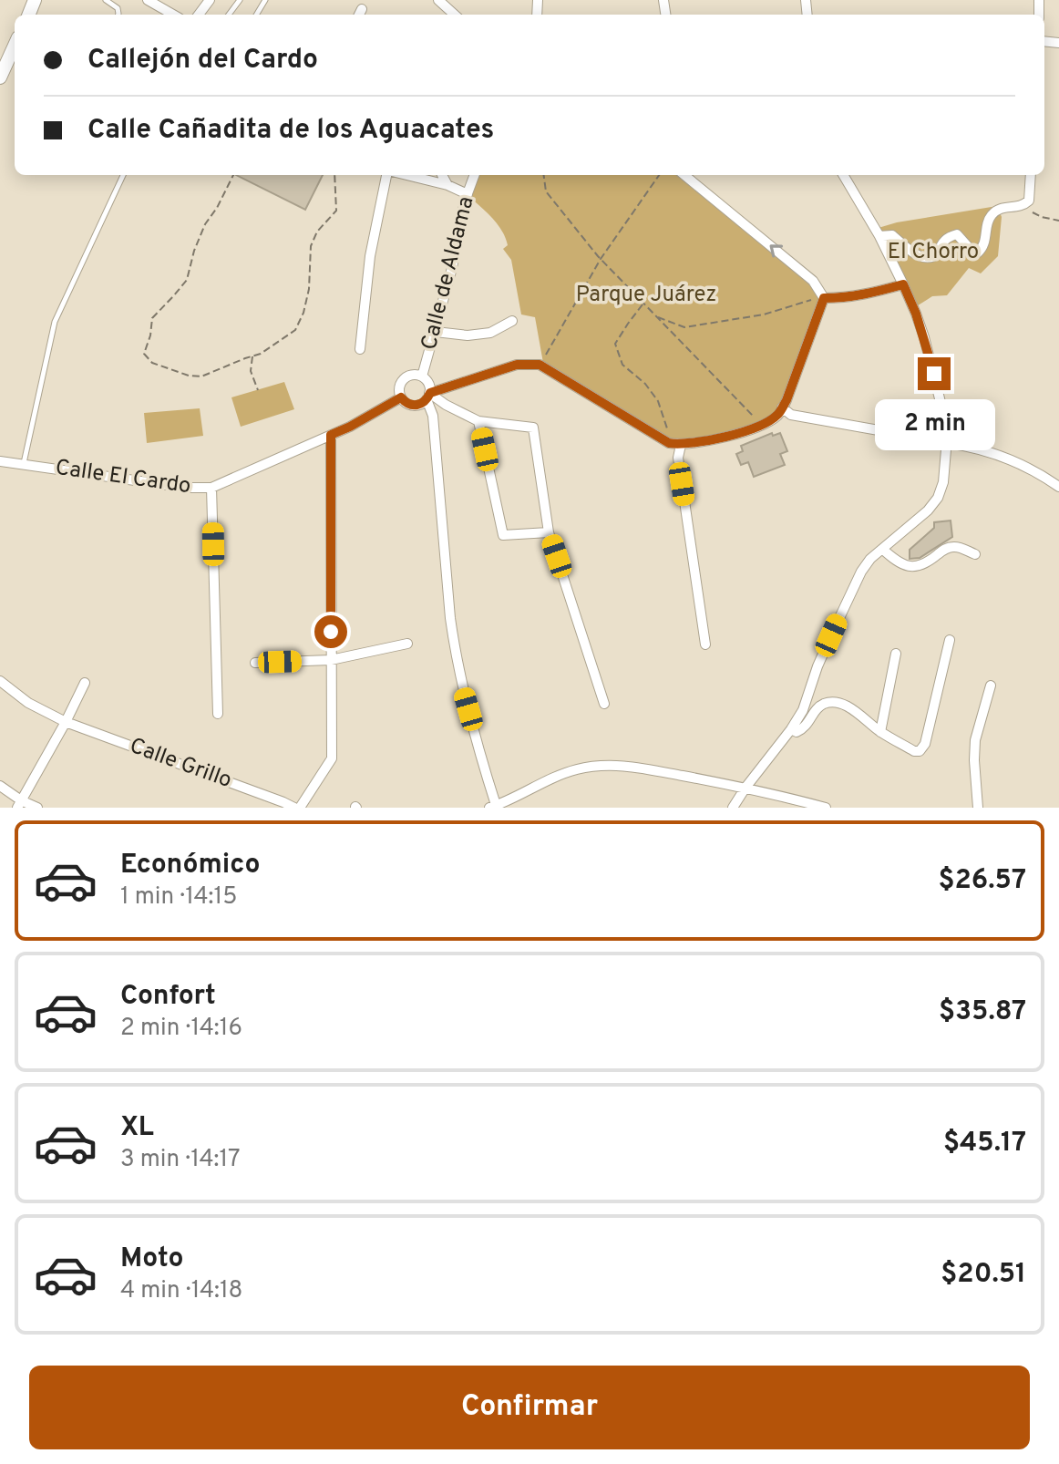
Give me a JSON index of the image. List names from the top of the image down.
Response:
{
  "streets": {
    "street": ["Calle de Aldama", "Calle El Cardo", "Calle Grillo"]
  },
  "crossings": [
    ["Calle de Aldama", "Calle El Cardo"]
  ],
  "parks": ["El Chorro", "Parque Juárez"],
  "page": {
    "banner": ["Callejón del Cardo", "Calle Cañadita de los Aguacates"],
    "bubble": "2 min",
    "list": [
      {
        "name": "Económico",
        "note": "1 min · 14:15",
        "value": "$26.57"
      },
      {
        "name": "Confort",
        "note": "2 min · 14:16",
        "value": "$35.87"
      },
      {
        "name": "XL",
        "note": "3 min · 14:17",
        "value": "$45.17"
      },
      {
        "name": "Moto",
        "note": "4 min · 14:18",
        "value": "$20.51"
      }
    ],
    "buttons": "Confirmar"
  }
}
